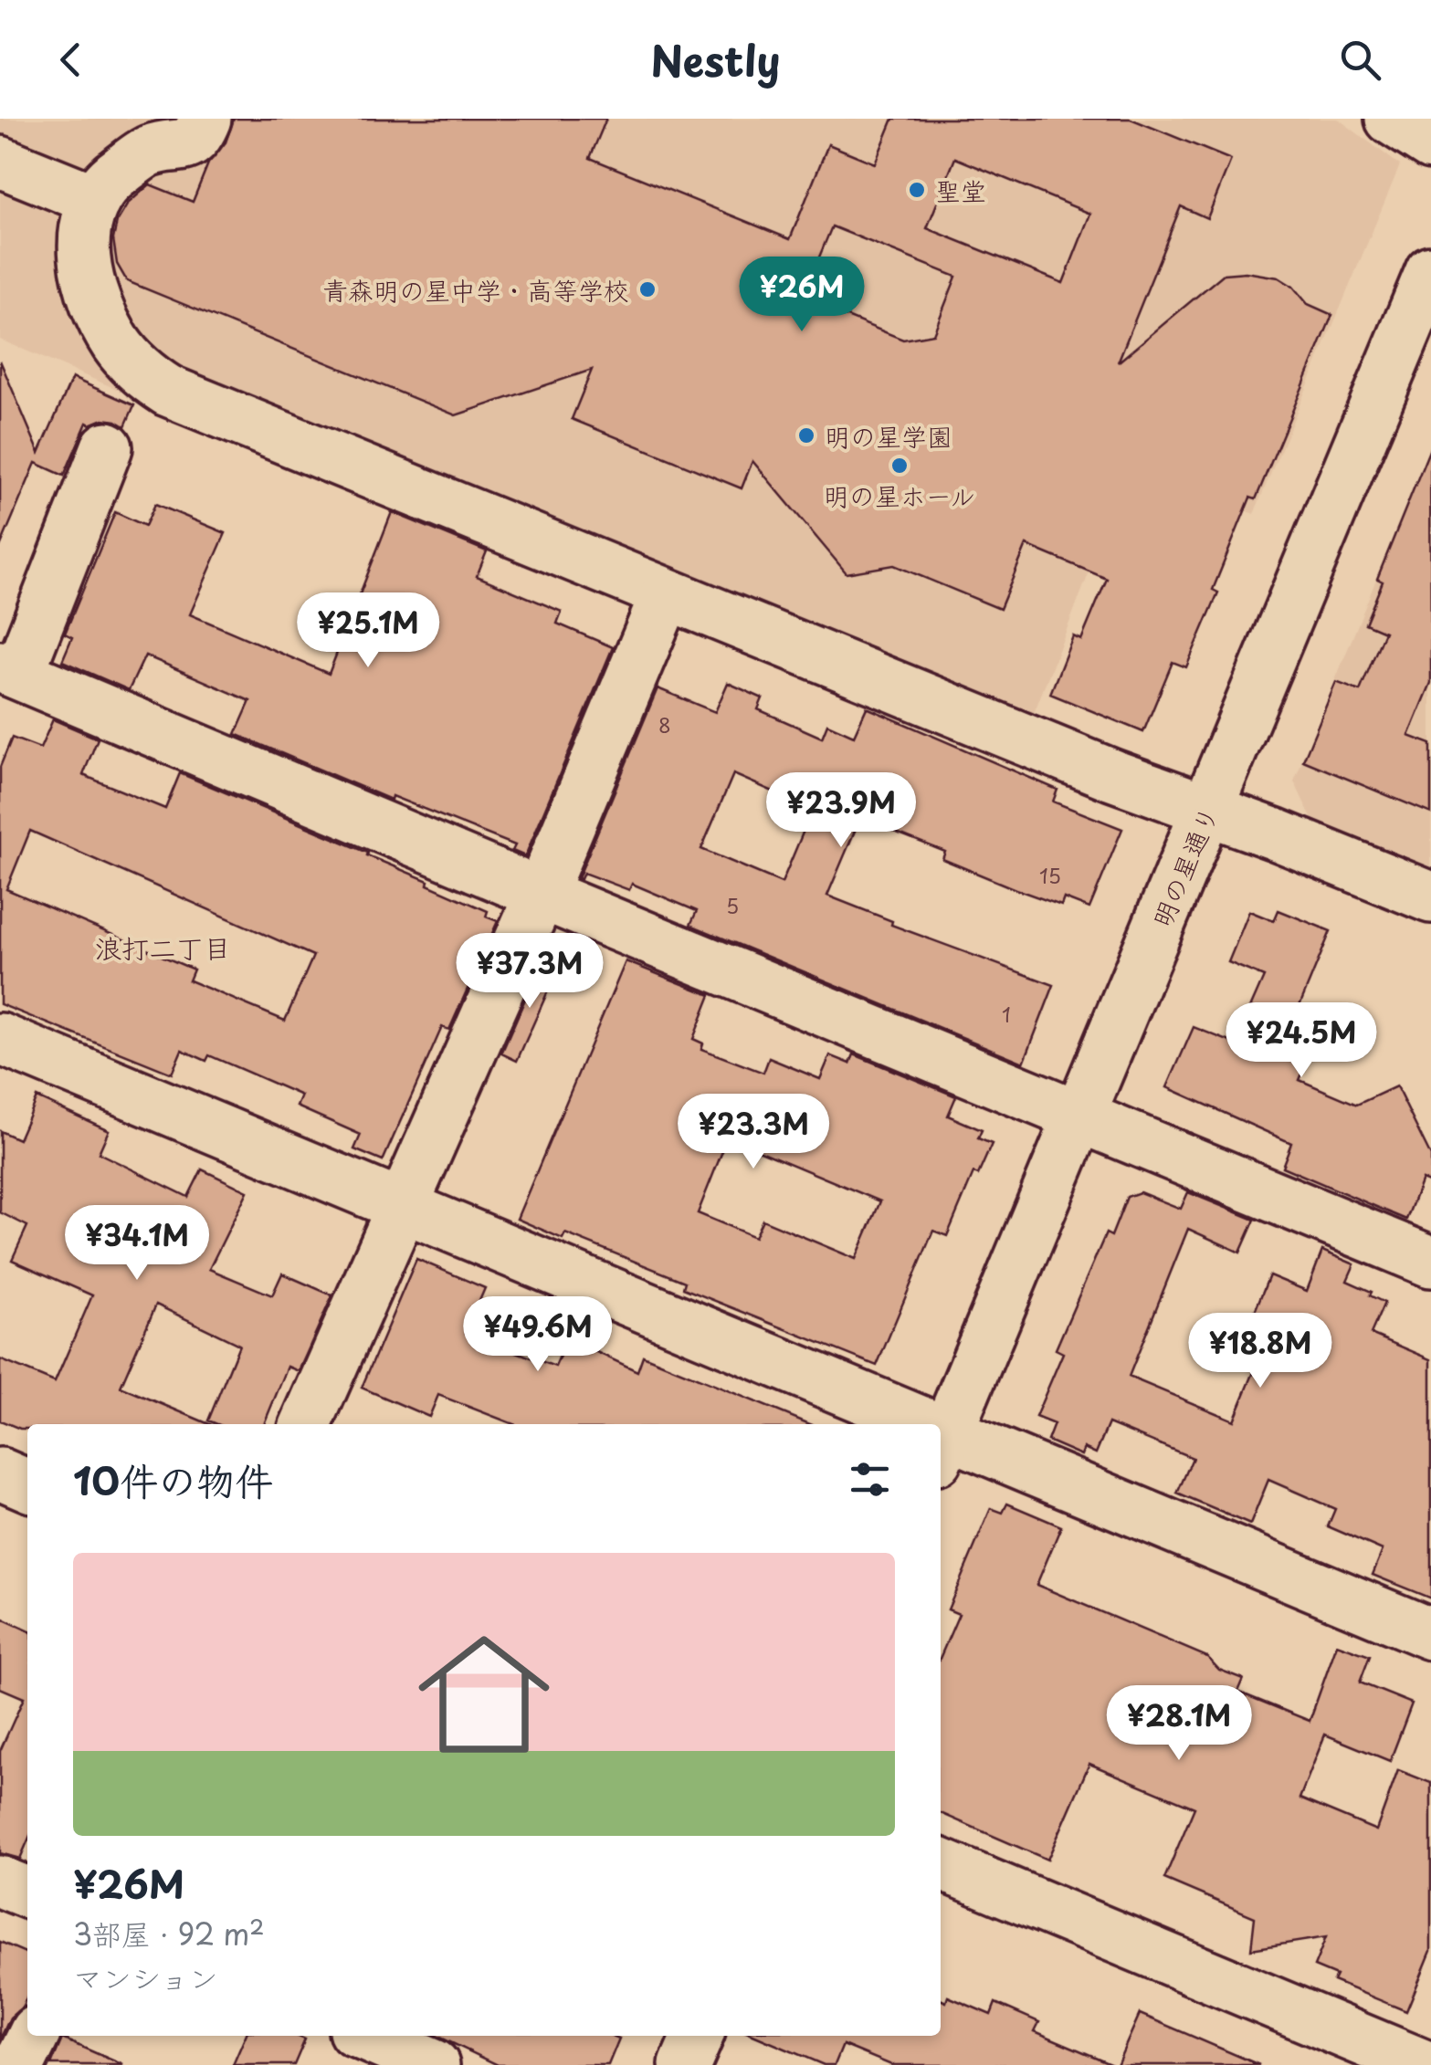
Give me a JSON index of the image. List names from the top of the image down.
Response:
{
  "streets": {
    "street": ["明の星通り"]
  },
  "districts": ["浪打二丁目"],
  "places": [
    "聖堂",
    "青森明の星中学・高等学校",
    "明の星学園",
    "明の星ホール"
  ],
  "house_numbers": [
    "8",
    "15",
    "5",
    "1"
  ],
  "page": {
    "header": "Nestly",
    "price": [
      "¥26M",
      "¥25.1M",
      "¥23.9M",
      "¥37.3M",
      "¥24.5M",
      "¥23.3M",
      "¥34.1M",
      "¥49.6M",
      "¥18.8M",
      "¥28.1M"
    ],
    "heading": "10件の物件",
    "list": [
      {
        "name": "¥26M",
        "note": "3部屋 · 92 m² · マンション"
      }
    ]
  }
}
